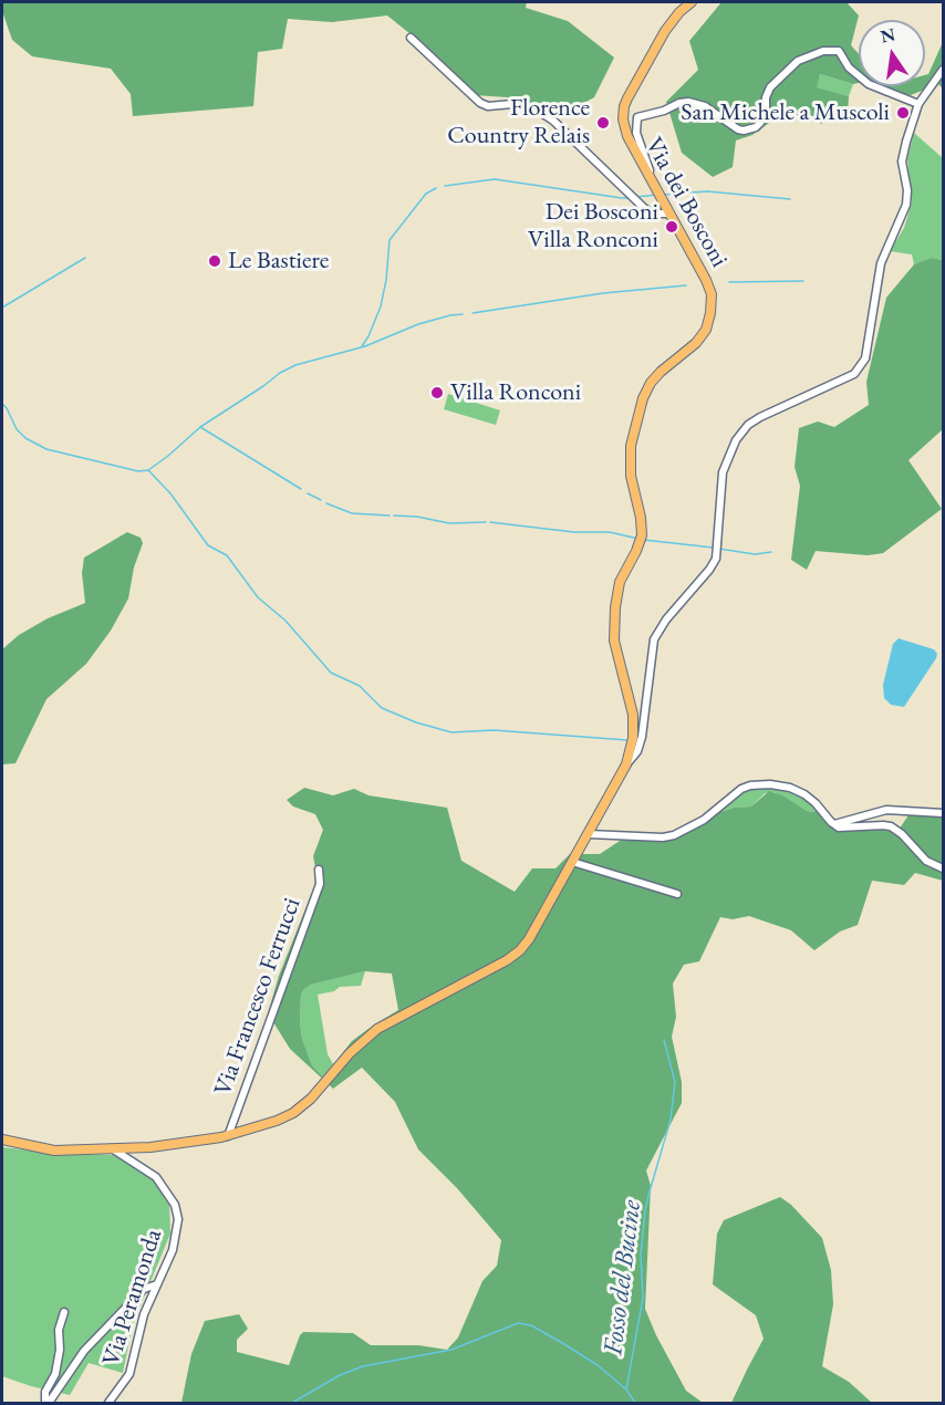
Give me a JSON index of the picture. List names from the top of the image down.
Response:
{
  "streets": {
    "main road": ["Via dei Bosconi", "Via Francesco Ferrucci"],
    "street": ["Via Peramonda"]
  },
  "crossings": [
    ["Via dei Bosconi", "Via Francesco Ferrucci"],
    ["Via Francesco Ferrucci", "Via Peramonda"]
  ],
  "water": ["Fosso del Bucine"],
  "places": [
    "San Michele a Muscoli",
    "Florence Country Relais",
    "Dei Bosconi Villa Ronconi",
    "Le Bastiere",
    "Villa Ronconi"
  ],
  "north": "top"
}
